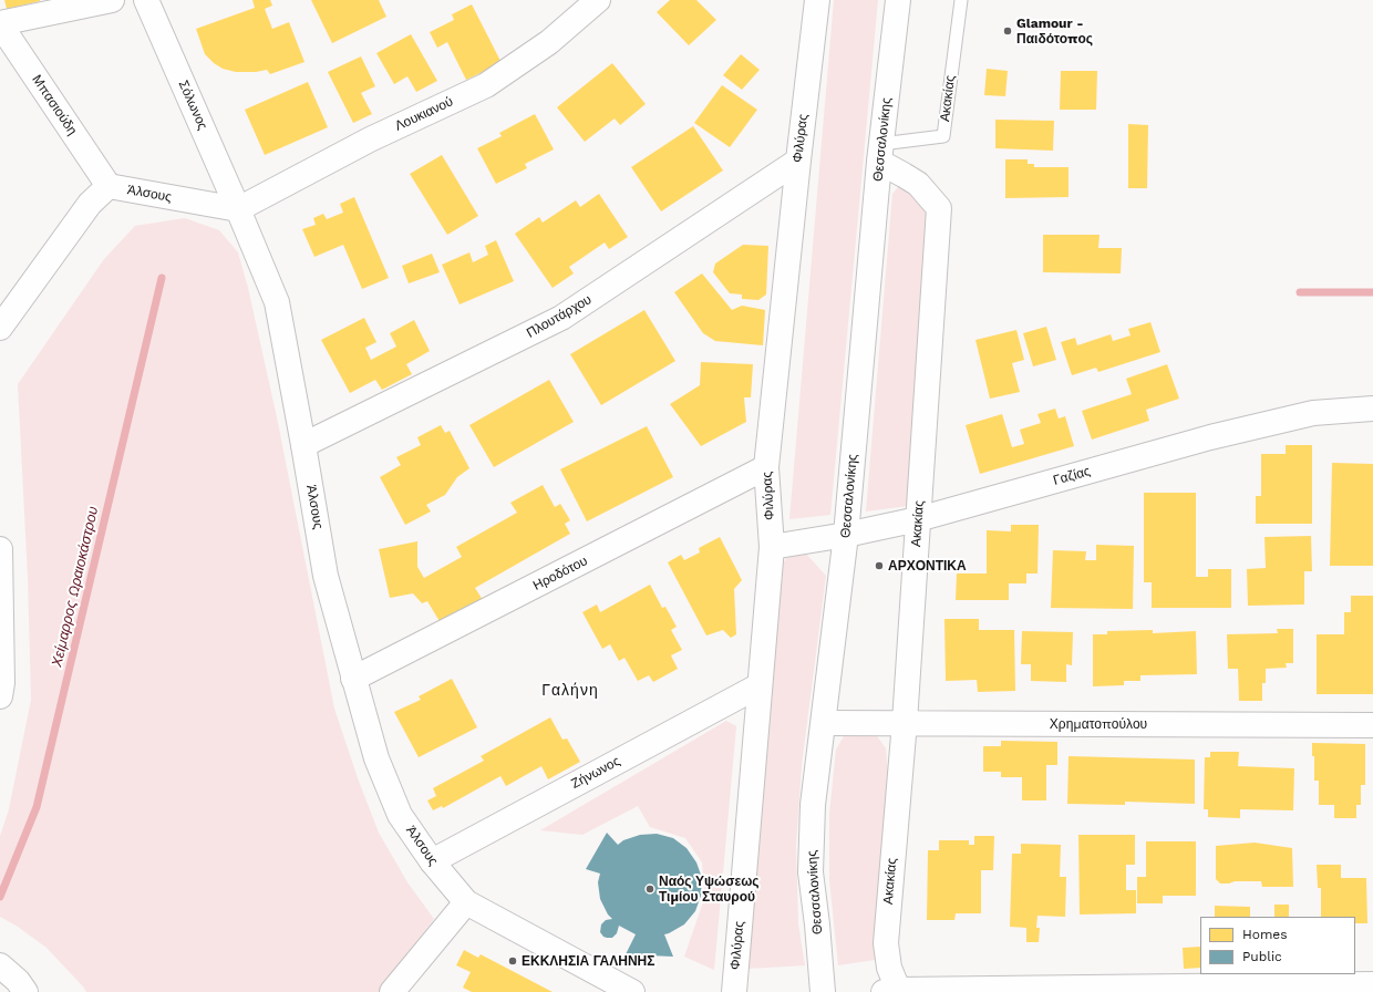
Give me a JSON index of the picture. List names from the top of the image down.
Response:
{
  "streets": {
    "street": [
      "Ακακίας",
      "Μπασιούδη",
      "Σόλωνος",
      "Λουκιανού",
      "Φιλύρας",
      "Θεσσαλονίκης",
      "Άλσους",
      "Πλουτάρχου",
      "Γαζίας",
      "Ηροδότου",
      "Χρηματοπούλου",
      "Ζήνωνος"
    ]
  },
  "crossings": [
    ["Ακακίας", "Θεσσαλονίκης"],
    ["Ακακίας", "Γαζίας"],
    ["Ακακίας", "Χρηματοπούλου"],
    ["Μπασιούδη", "Άλσους"],
    ["Σόλωνος", "Λουκιανού"],
    ["Σόλωνος", "Άλσους"],
    ["Λουκιανού", "Άλσους"],
    ["Φιλύρας", "Πλουτάρχου"],
    ["Φιλύρας", "Γαζίας"],
    ["Φιλύρας", "Ηροδότου"],
    ["Φιλύρας", "Ζήνωνος"],
    ["Θεσσαλονίκης", "Γαζίας"],
    ["Θεσσαλονίκης", "Χρηματοπούλου"],
    ["Άλσους", "Πλουτάρχου"],
    ["Άλσους", "Ηροδότου"],
    ["Άλσους", "Ζήνωνος"]
  ],
  "districts": ["Γαλήνη"],
  "water": ["Χείμαρρος Ωραιοκάστρου"],
  "places": [
    "Glamour - Παιδότοπος",
    "ΑΡΧΟΝΤΙΚΑ",
    "Ναός Υψώσεως Τιμίου Σταυρού",
    "ΕΚΚΛΗΣΙΑ ΓΑΛΗΝΗΣ"
  ],
  "legend": ["Homes", "Public"]
}
